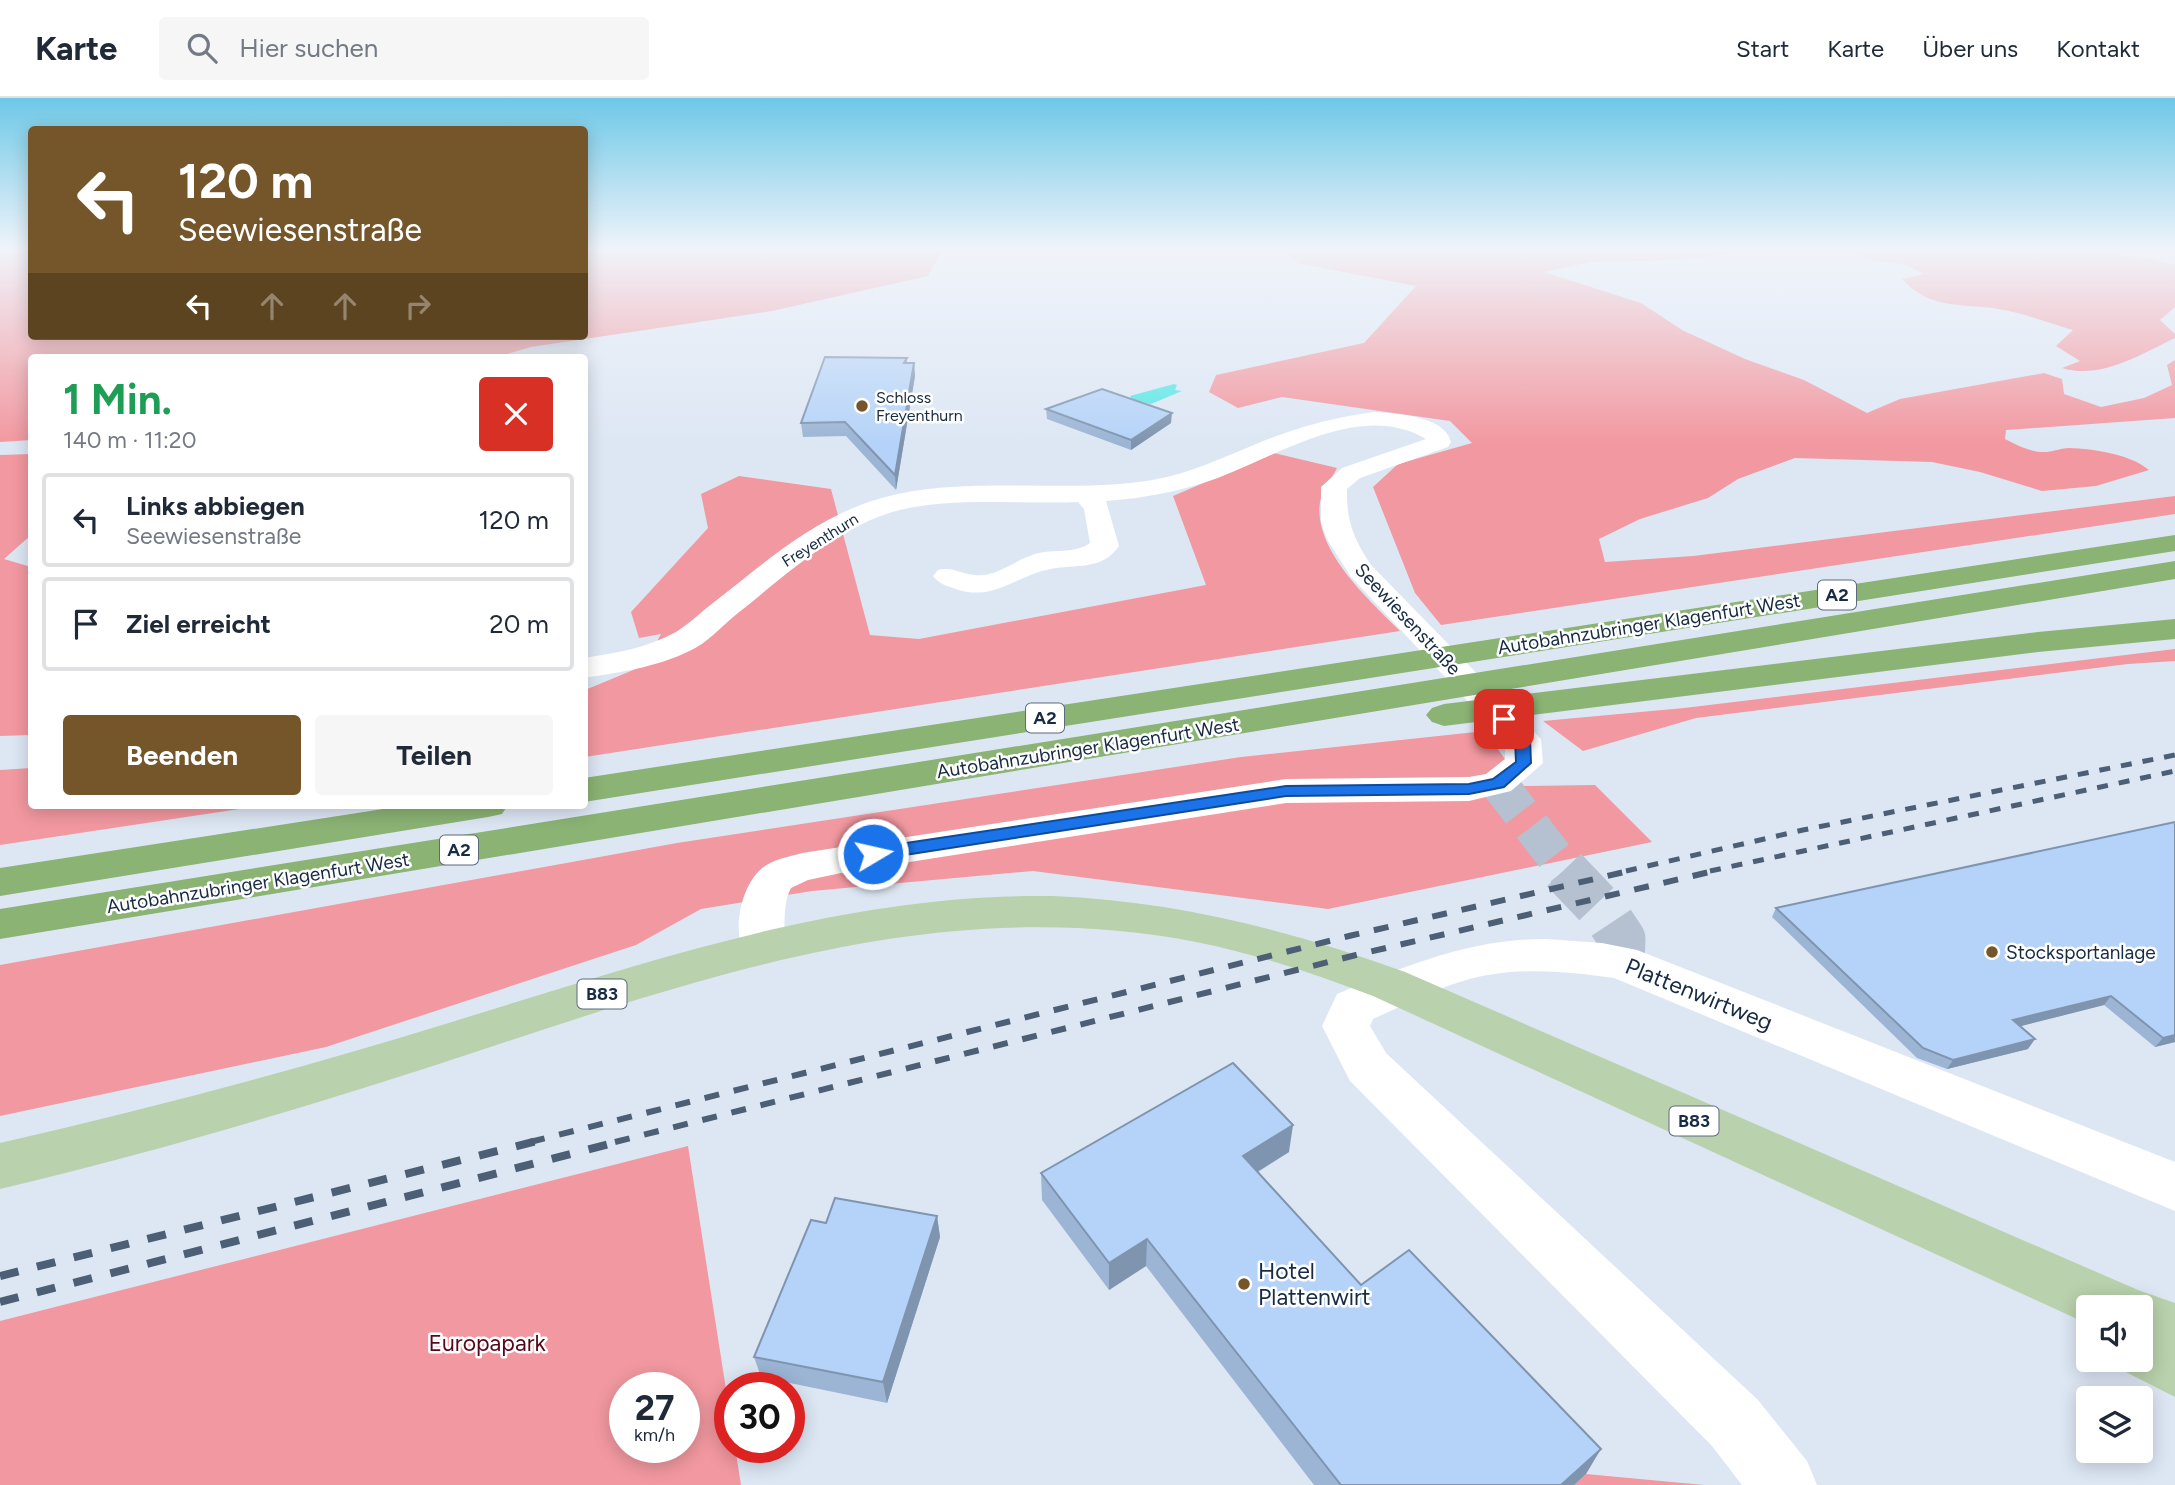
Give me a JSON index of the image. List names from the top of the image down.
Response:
{
  "streets": {
    "highway": ["A2", "Autobahnzubringer Klagenfurt West"],
    "main road": ["B83"],
    "street": ["Freyenthurn", "Seewiesenstraße", "Plattenwirtweg"]
  },
  "crossings": [
    ["Freyenthurn", "Seewiesenstraße"],
    ["Seewiesenstraße", "B83"]
  ],
  "parks": ["Europapark"],
  "places": ["Schloss Freyenthurn", "Stocksportanlage", "Hotel Plattenwirt"],
  "page": {
    "header": "Karte",
    "search": "Hier suchen",
    "nav": [
      "Start",
      "Karte",
      "Über uns",
      "Kontakt"
    ],
    "turn": ["120 m", "Seewiesenstraße"],
    "heading": ["1 Min.", "140 m · 11:20"],
    "list": [
      {
        "name": "Links abbiegen",
        "note": "Seewiesenstraße",
        "value": "120 m"
      },
      {
        "name": "Ziel erreicht",
        "value": "20 m"
      }
    ],
    "buttons": ["Beenden", "Teilen"],
    "speed": "27 km/h",
    "limit": "30"
  }
}
